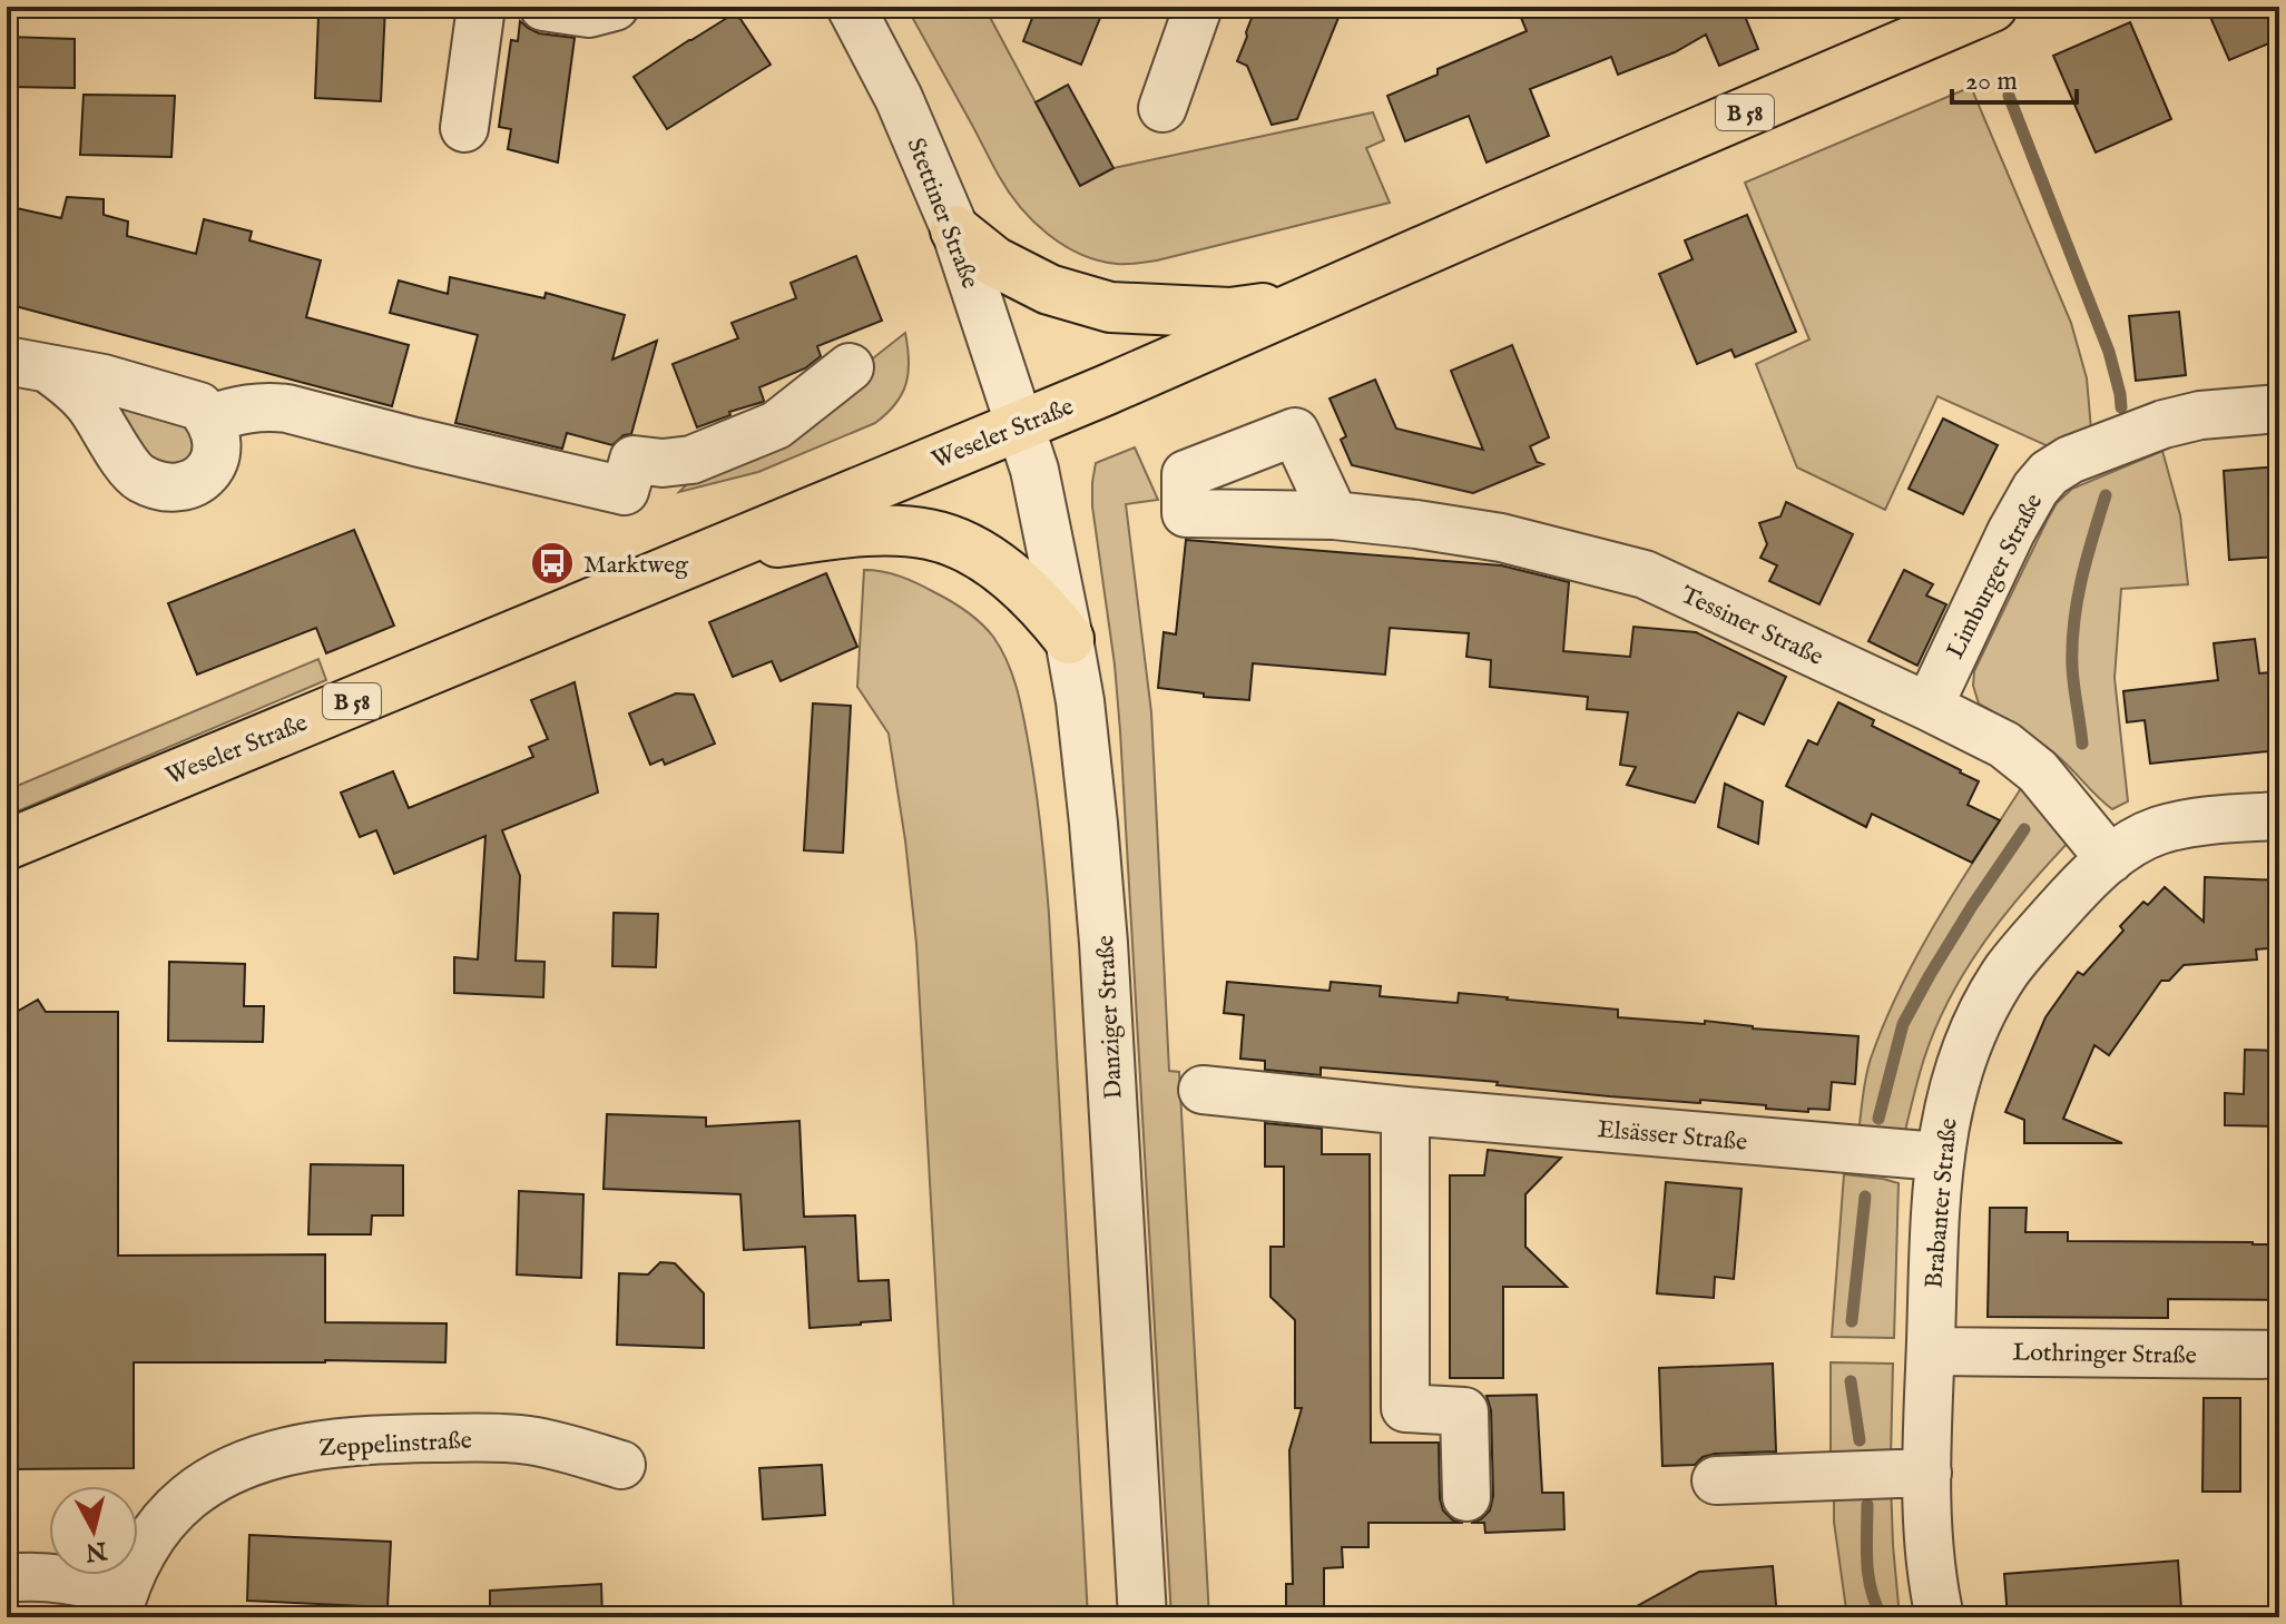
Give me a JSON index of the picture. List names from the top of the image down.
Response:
{
  "streets": {
    "main road": ["B 58", "Weseler Straße"],
    "street": [
      "Stettiner Straße",
      "Limburger Straße",
      "Tessiner Straße",
      "Danziger Straße",
      "Elsässer Straße",
      "Brabanter Straße",
      "Lothringer Straße",
      "Zeppelinstraße"
    ]
  },
  "crossings": [
    ["Stettiner Straße", "Weseler Straße"],
    ["Stettiner Straße", "Danziger Straße"],
    ["Weseler Straße", "Danziger Straße"],
    ["Limburger Straße", "Tessiner Straße"],
    ["Tessiner Straße", "Brabanter Straße"],
    ["Elsässer Straße", "Brabanter Straße"],
    ["Brabanter Straße", "Lothringer Straße"]
  ],
  "places": {
    "bus stop": ["Marktweg"]
  },
  "scale_bar": "20 m",
  "north": "bottom"
}
